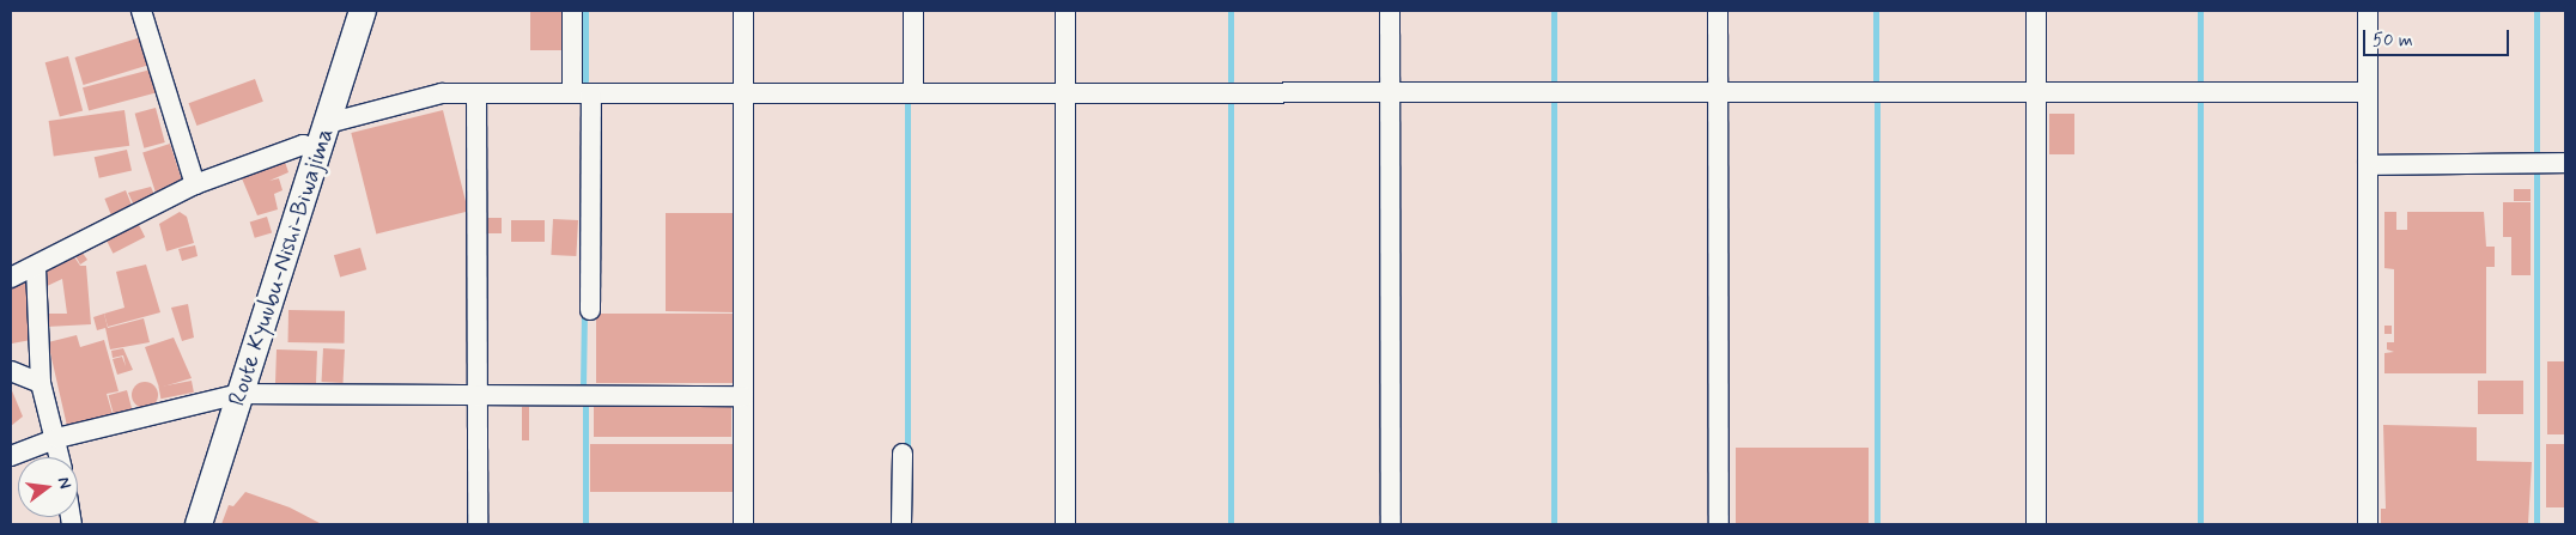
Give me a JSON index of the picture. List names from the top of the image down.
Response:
{
  "streets": {
    "main road": ["Route Kyuubu-Nishi-Biwajima"]
  },
  "scale_bar": "50 m",
  "north": "right"
}
